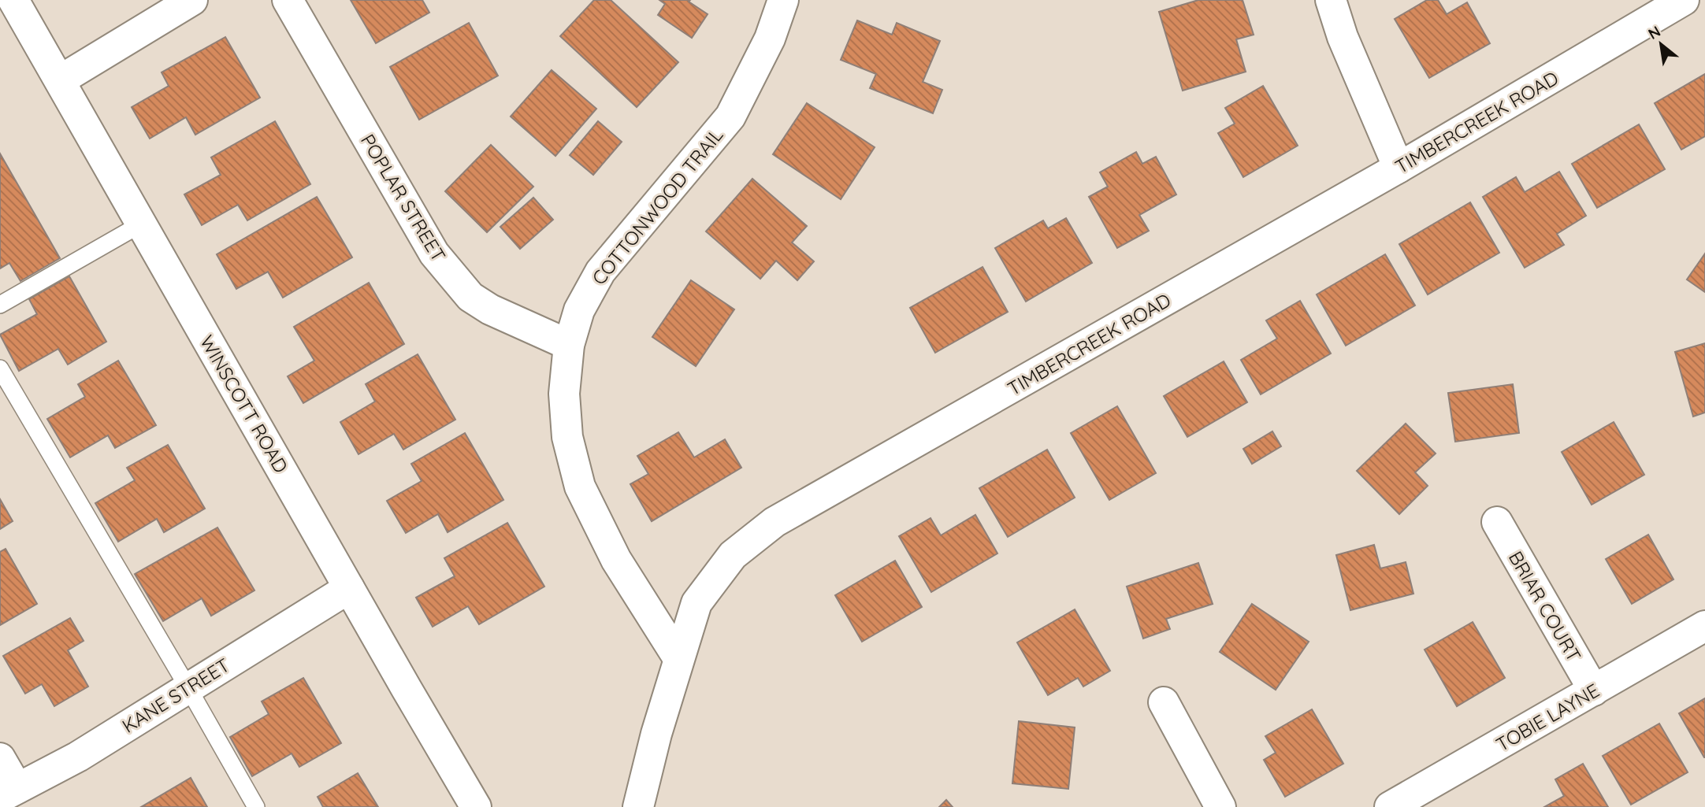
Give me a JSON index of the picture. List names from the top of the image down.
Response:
{
  "streets": {
    "street": [
      "TIMBERCREEK ROAD",
      "POPLAR STREET",
      "COTTONWOOD TRAIL",
      "WINSCOTT ROAD",
      "BRIAR COURT",
      "KANE STREET",
      "TOBIE LAYNE"
    ]
  },
  "crossings": [
    ["TIMBERCREEK ROAD", "COTTONWOOD TRAIL"],
    ["POPLAR STREET", "COTTONWOOD TRAIL"],
    ["WINSCOTT ROAD", "KANE STREET"],
    ["BRIAR COURT", "TOBIE LAYNE"]
  ],
  "north": "top left"
}
